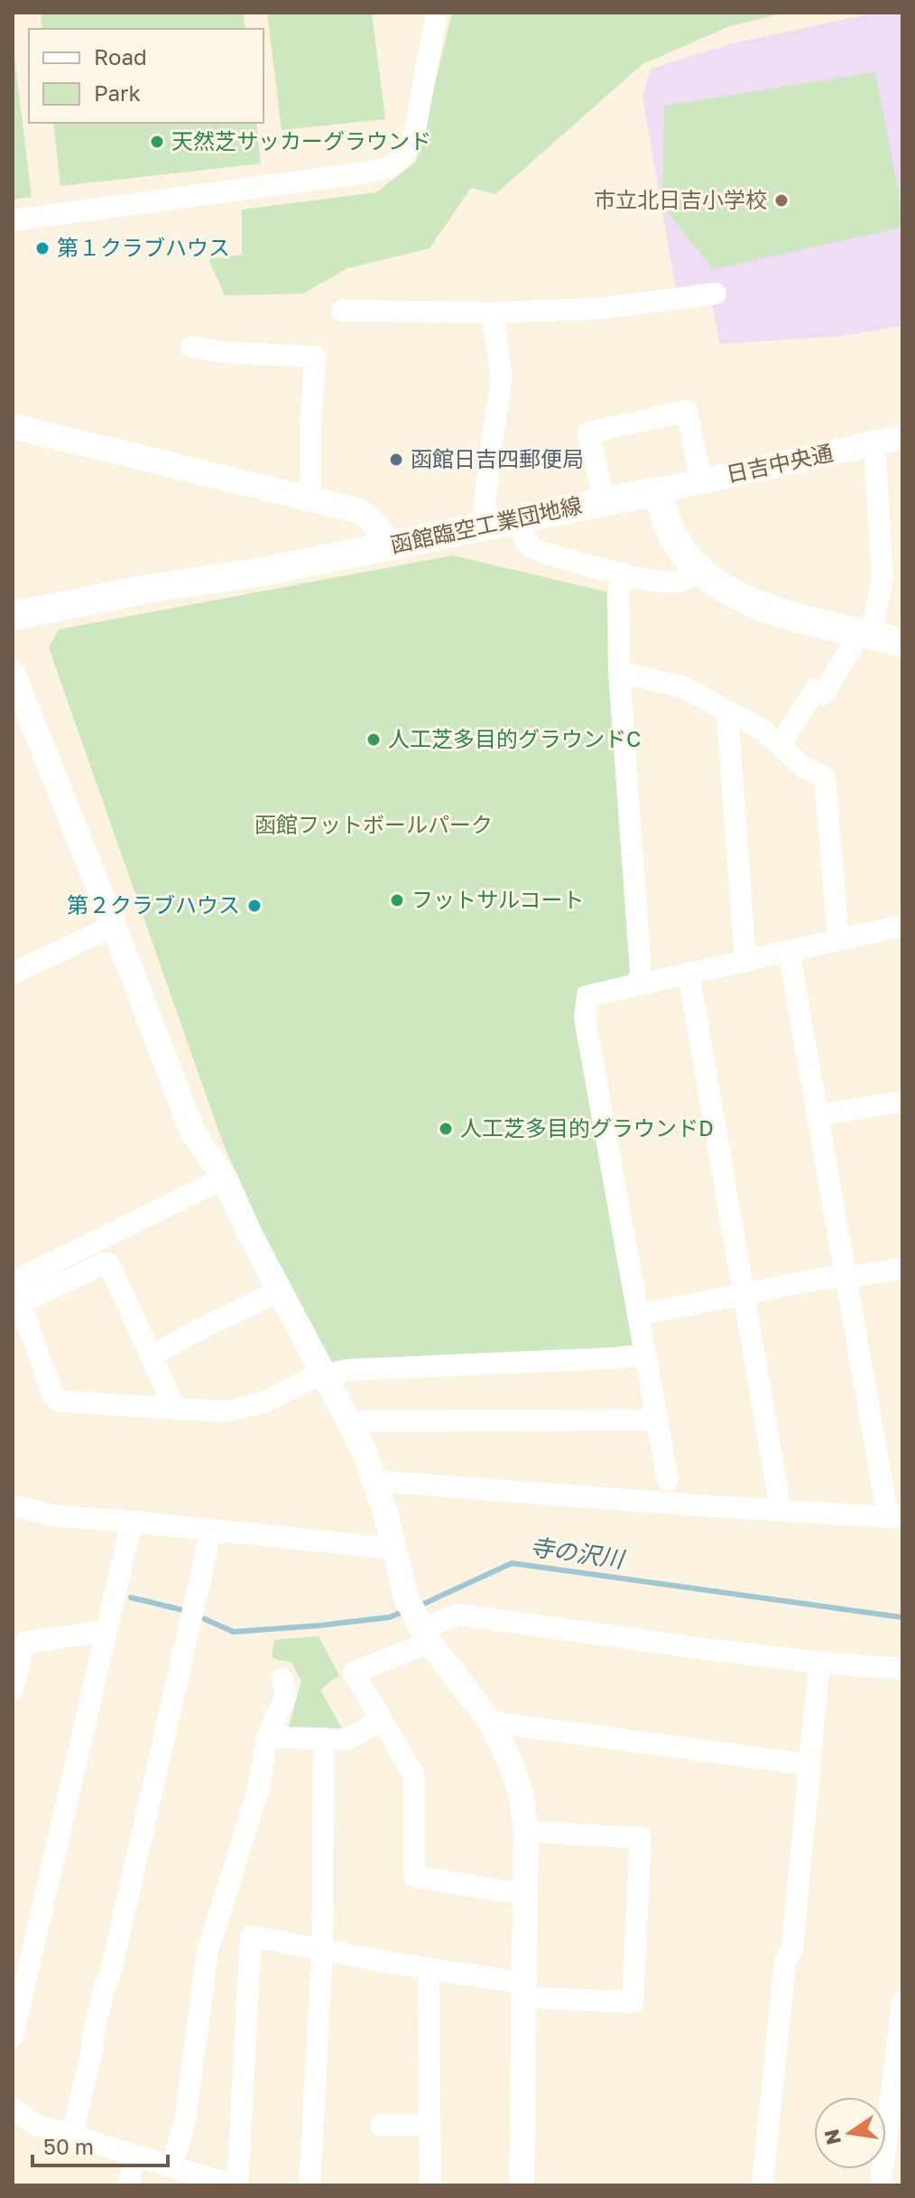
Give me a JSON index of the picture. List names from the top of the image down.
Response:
{
  "streets": {
    "main road": ["函館臨空工業団地線"],
    "street": ["日吉中央通"]
  },
  "crossings": [
    ["日吉中央通", "函館臨空工業団地線"]
  ],
  "water": ["寺の沢川"],
  "parks": ["函館フットボールパーク"],
  "places": [
    "天然芝サッカーグラウンド",
    "市立北日吉小学校",
    "第１クラブハウス",
    "函館日吉四郵便局",
    "人工芝多目的グラウンドC",
    "フットサルコート",
    "第２クラブハウス",
    "人工芝多目的グラウンドD"
  ],
  "legend": ["Road", "Park"],
  "scale_bar": "50 m",
  "north": "left"
}
